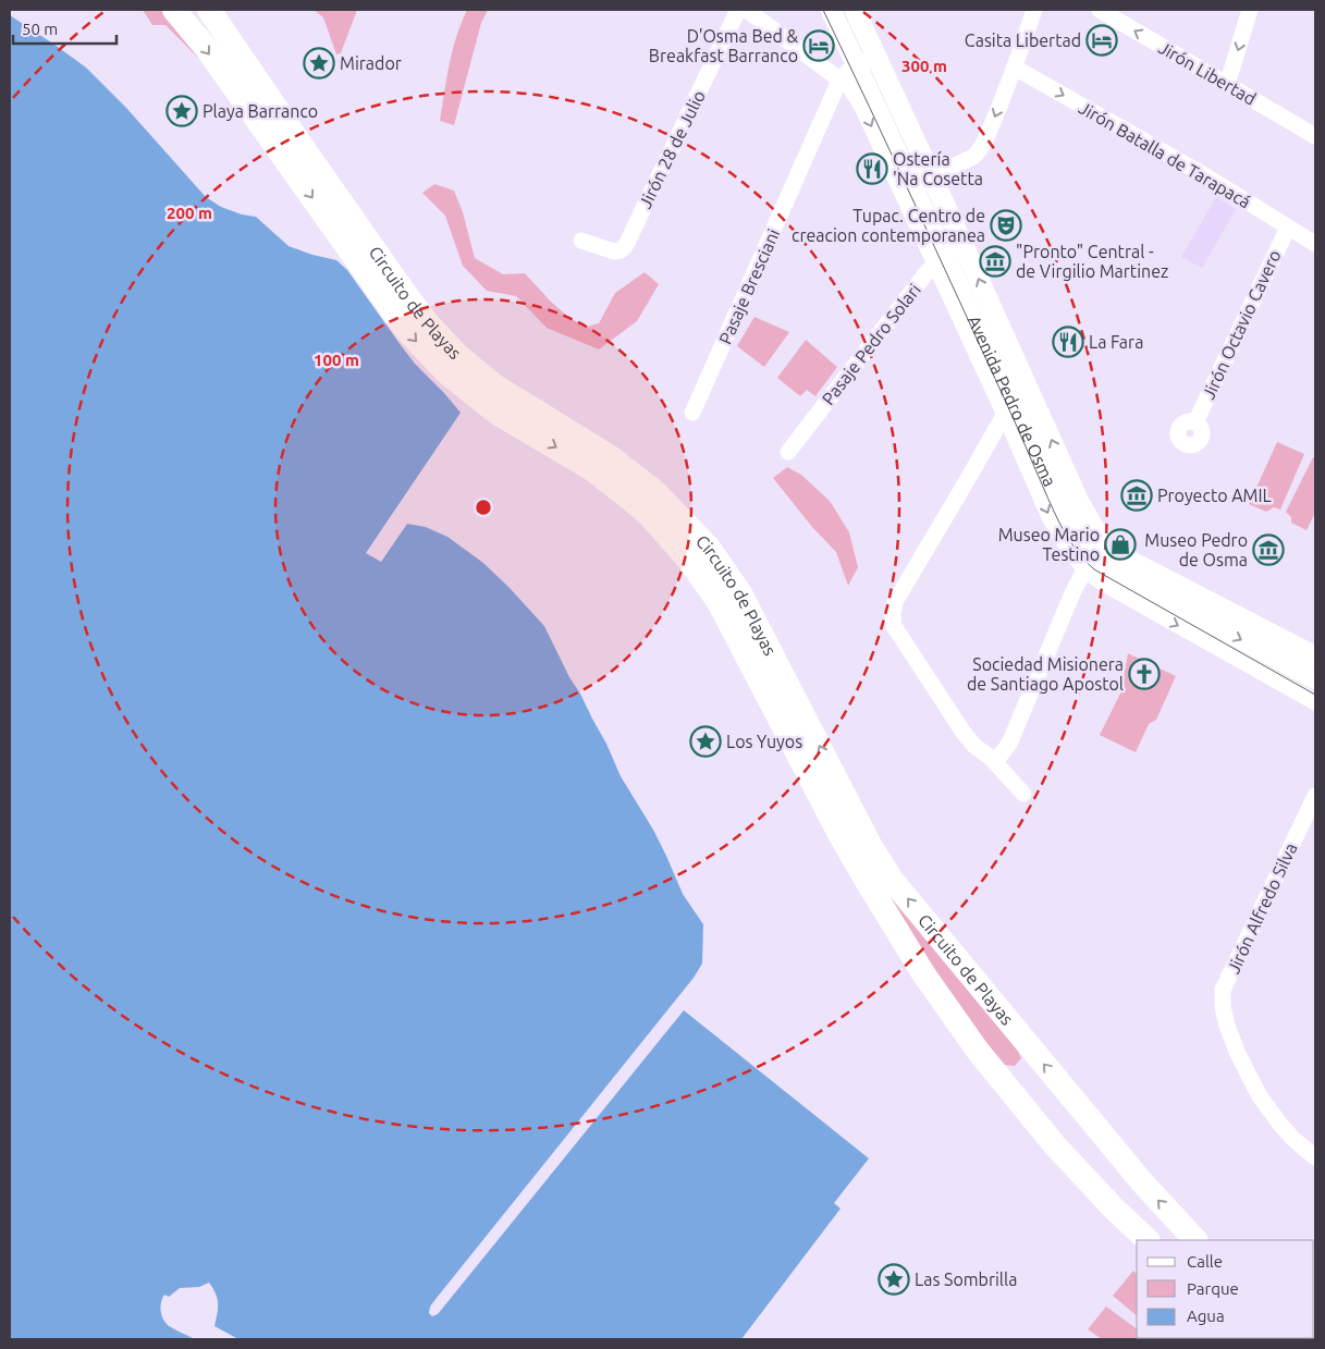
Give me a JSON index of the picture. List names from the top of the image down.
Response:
{
  "streets": {
    "highway": ["Circuito de Playas"],
    "main road": ["Avenida Pedro de Osma"],
    "street": [
      "Jirón Libertad",
      "Jirón 28 de Julio",
      "Jirón Batalla de Tarapacá",
      "Pasaje Bresciani",
      "Jirón Octavio Cavero",
      "Pasaje Pedro Solari",
      "Jirón Alfredo Silva"
    ]
  },
  "crossings": [
    ["Jirón Batalla de Tarapacá", "Jirón Octavio Cavero"],
    ["Pasaje Bresciani", "Avenida Pedro de Osma"],
    ["Pasaje Pedro Solari", "Avenida Pedro de Osma"]
  ],
  "one_way": ["Jirón Libertad", "Jirón Batalla de Tarapacá"],
  "places": {
    "hotel": ["Casita Libertad", "D'Osma Bed & Breakfast Barranco"],
    "place": [
      "Mirador",
      "Playa Barranco",
      "Los Yuyos",
      "Las Sombrilla"
    ],
    "restaurant": ["Ostería 'Na Cosetta", "La Fara"],
    "theatre": ["Tupac. Centro de creacion contemporanea"],
    "museum": ["\"Pronto\" Central - de Virgilio Martinez", "Proyecto AMIL", "Museo Pedro de Osma"],
    "shop": ["Museo Mario Testino"],
    "church": ["Sociedad Misionera de Santiago Apostol"]
  },
  "legend": ["Calle", "Parque", "Agua"],
  "scale_bar": "50 m",
  "rings": ["300 m", "200 m", "100 m"]
}
